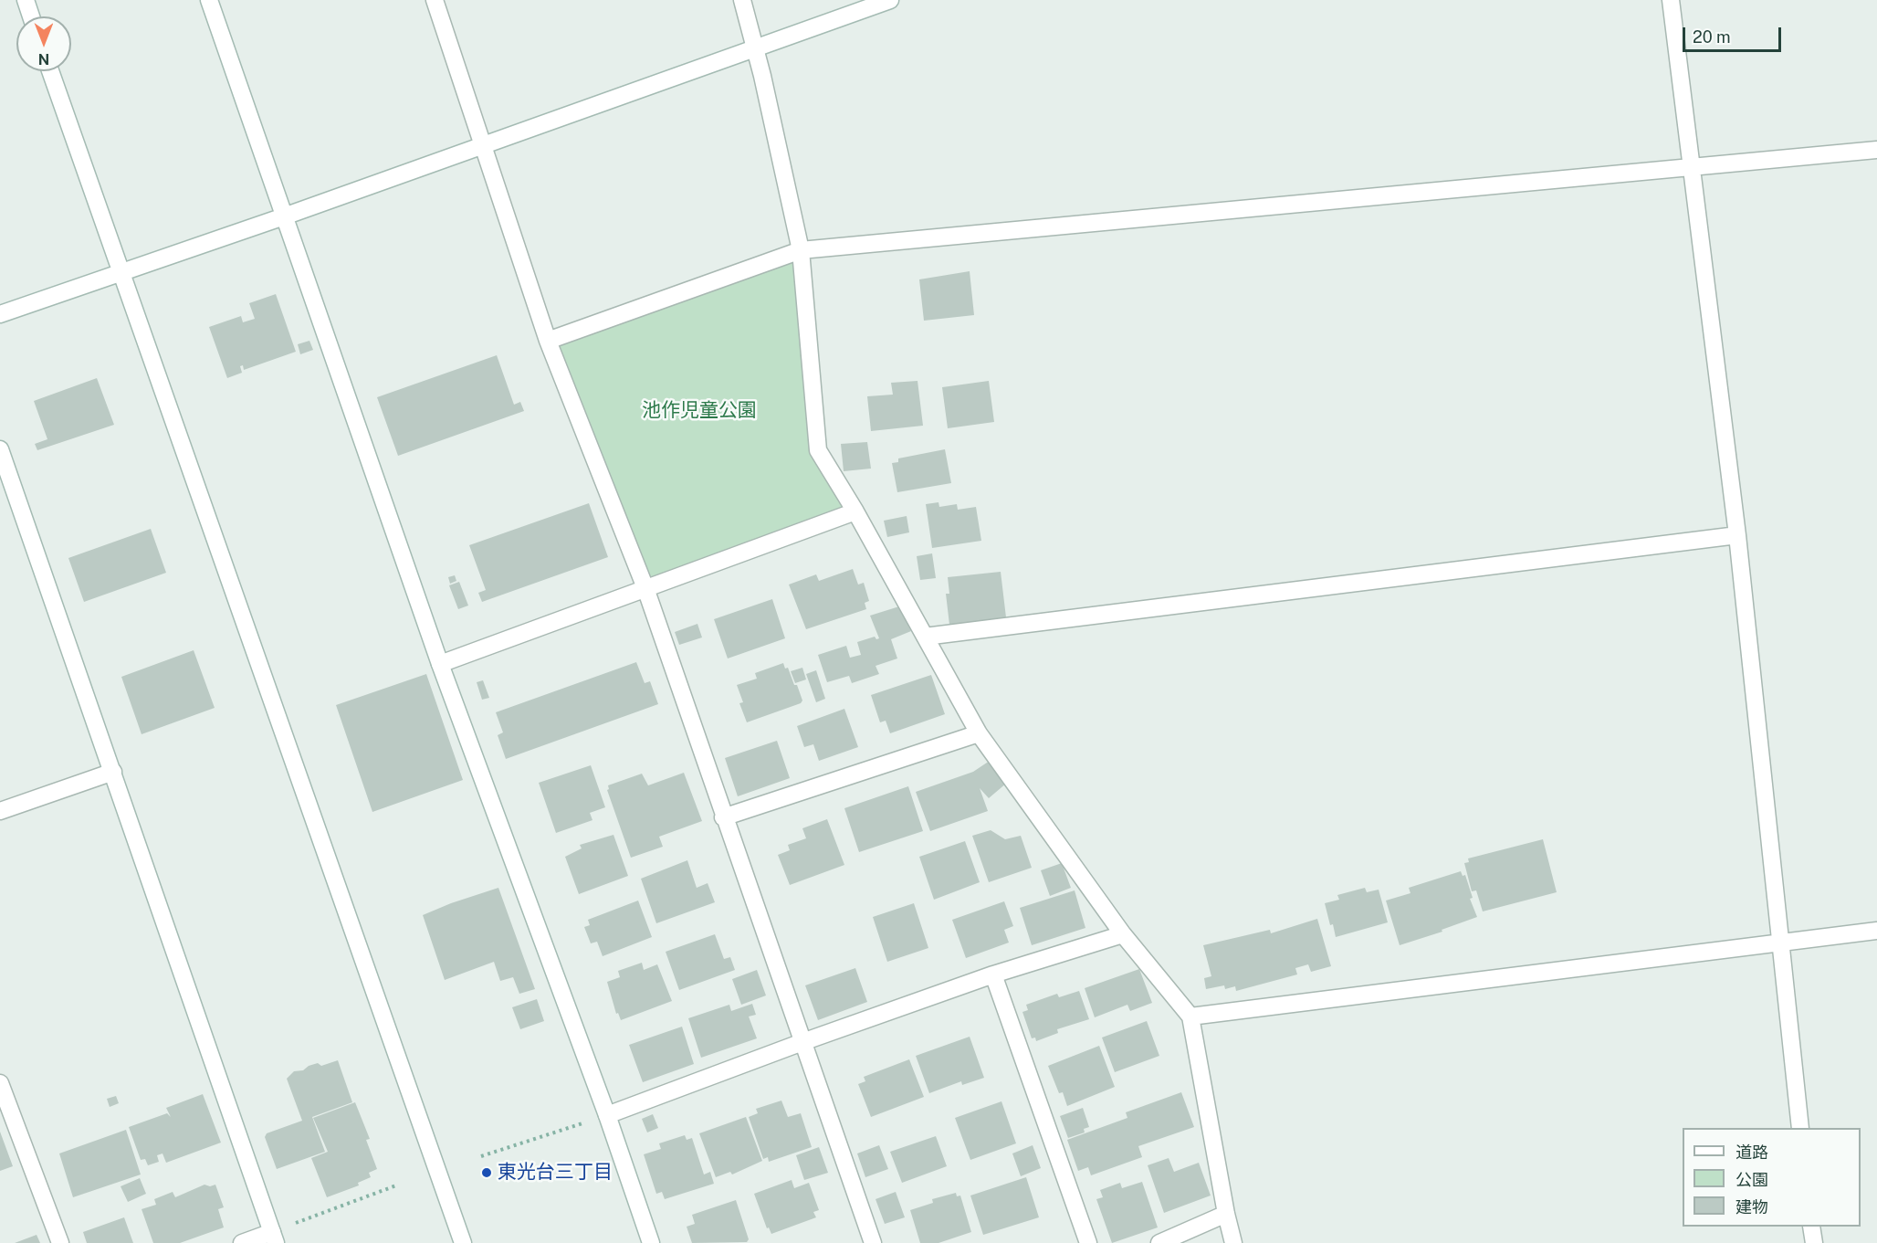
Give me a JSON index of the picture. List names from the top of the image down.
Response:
{
  "parks": ["池作児童公園"],
  "places": ["東光台三丁目"],
  "legend": ["道路", "公園", "建物"],
  "scale_bar": "20 m",
  "north": "bottom"
}
